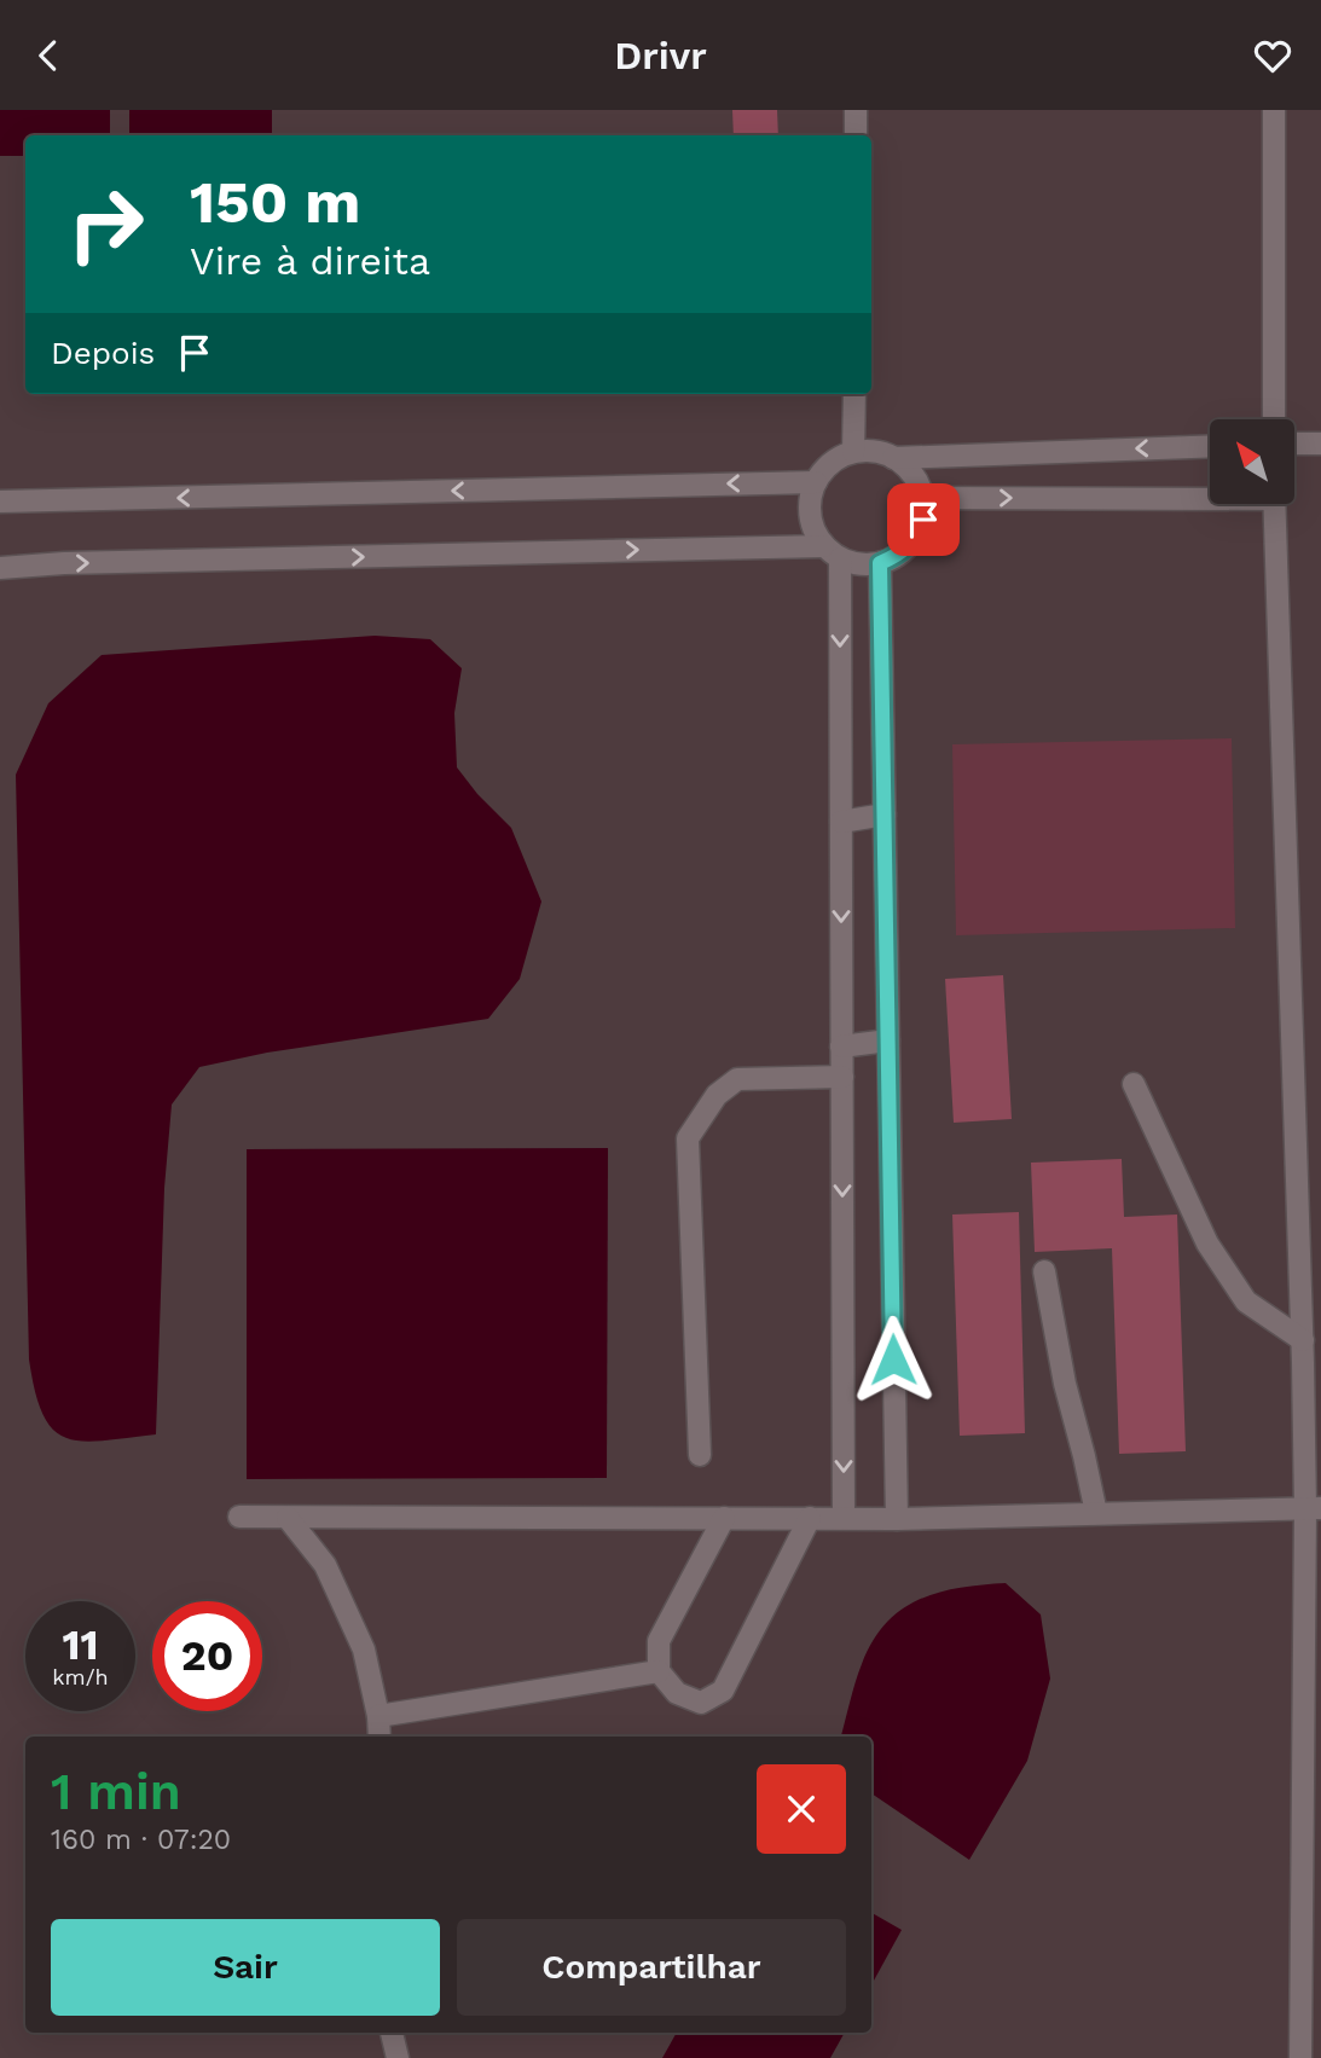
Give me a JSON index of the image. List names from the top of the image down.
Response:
{
  "north": "top left",
  "page": {
    "header": "Drivr",
    "turn": ["150 m", "Vire à direita"],
    "then": "Depois",
    "speed": "11 km/h",
    "limit": "20",
    "heading": ["1 min", "160 m · 07:20"],
    "buttons": ["Sair", "Compartilhar"]
  }
}
